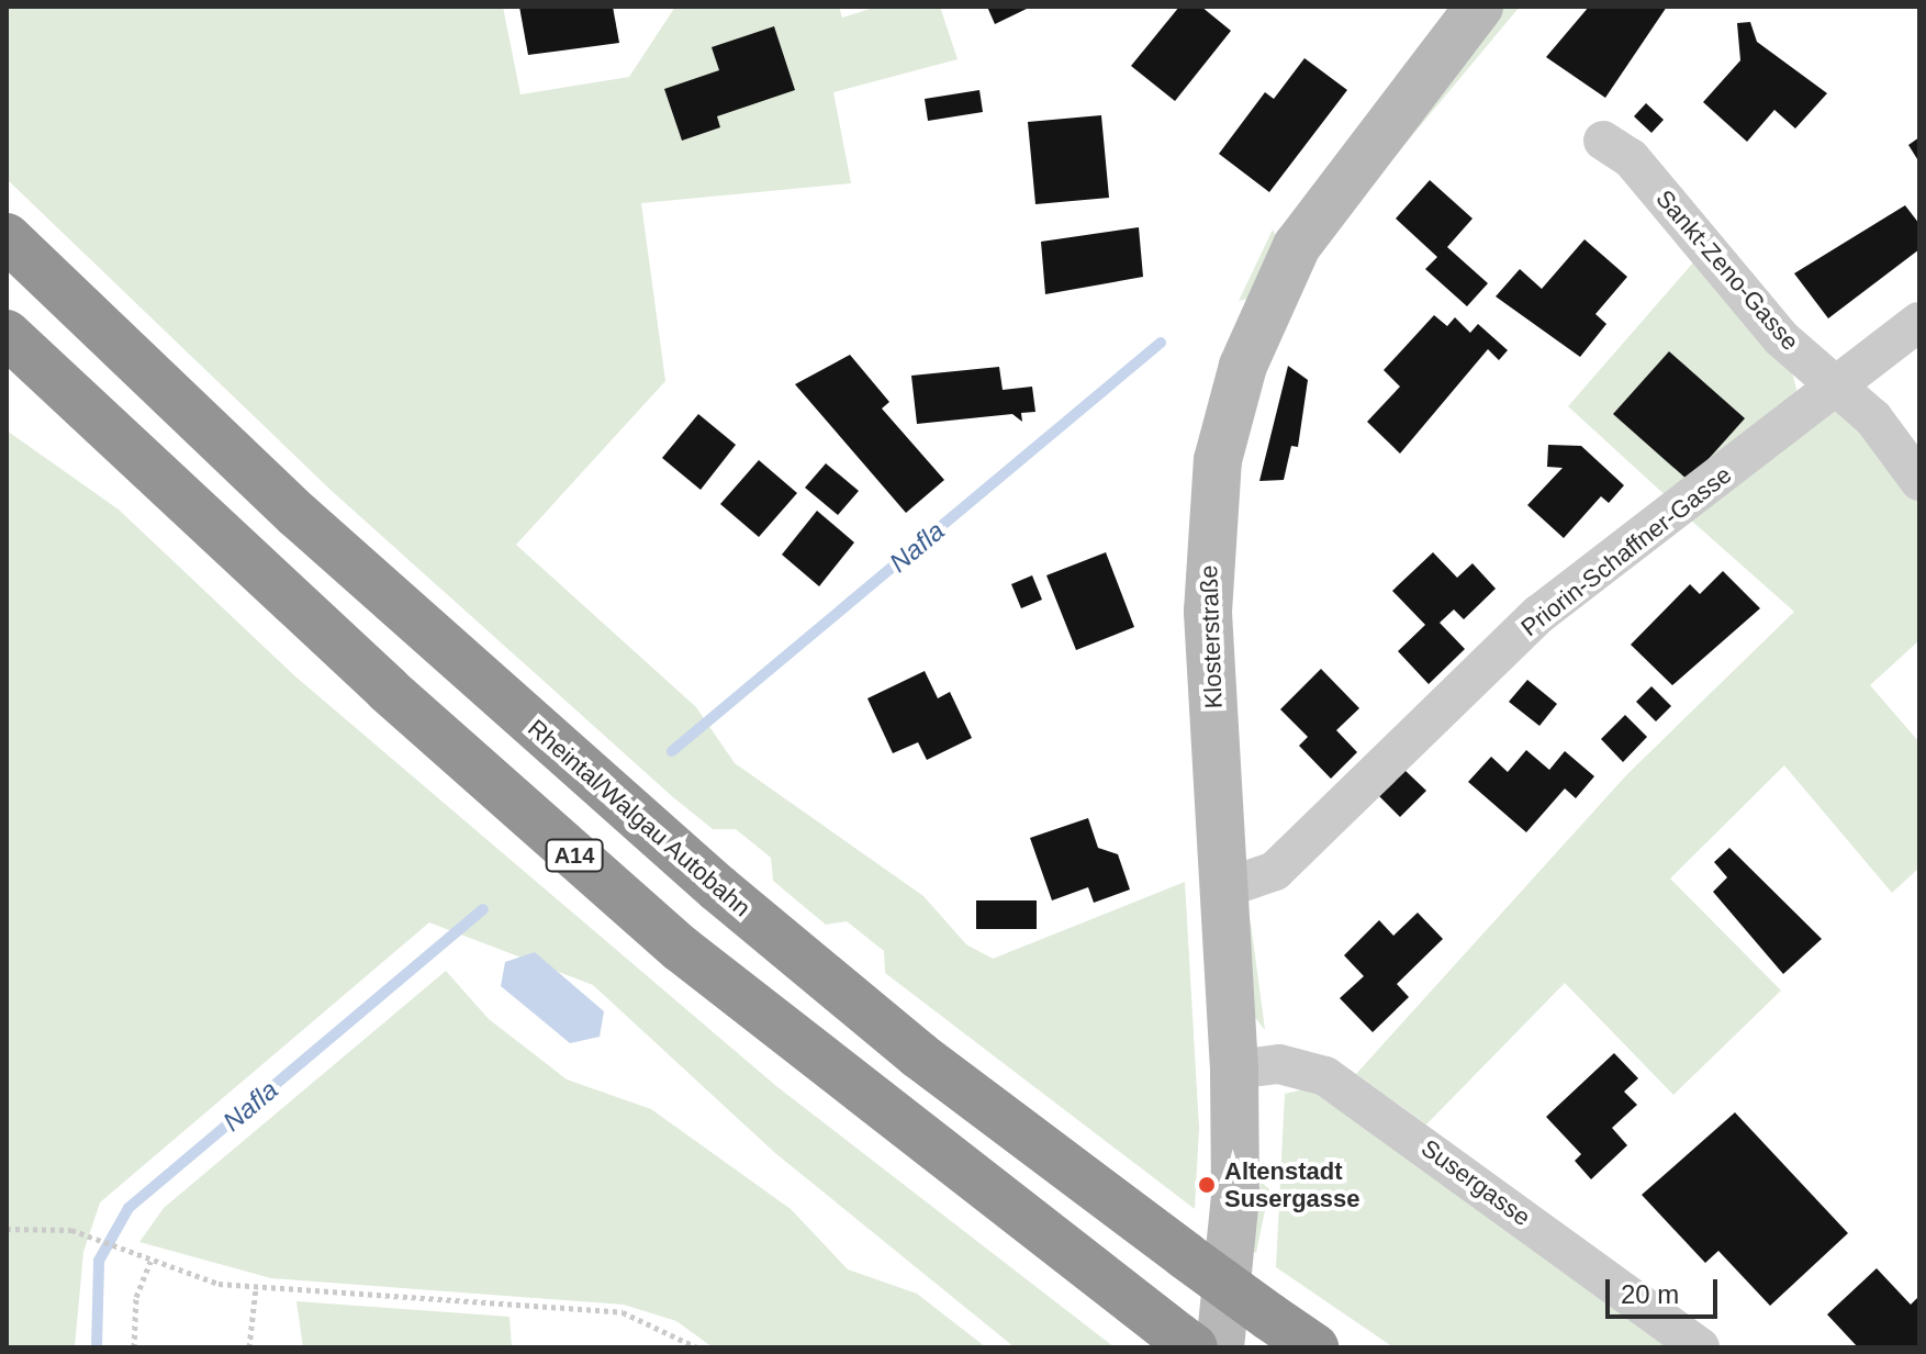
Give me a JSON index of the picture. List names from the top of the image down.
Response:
{
  "streets": {
    "highway": ["Rheintal/Walgau Autobahn", "A14"],
    "main road": ["Klosterstraße"],
    "street": ["Sankt-Zeno-Gasse", "Priorin-Schaffner-Gasse", "Susergasse"]
  },
  "crossings": [
    ["Sankt-Zeno-Gasse", "Priorin-Schaffner-Gasse"],
    ["Priorin-Schaffner-Gasse", "Klosterstraße"],
    ["Klosterstraße", "A14"],
    ["Klosterstraße", "Susergasse"]
  ],
  "water": ["Nafla"],
  "places": ["Altenstadt Susergasse"],
  "scale_bar": "20 m"
}
